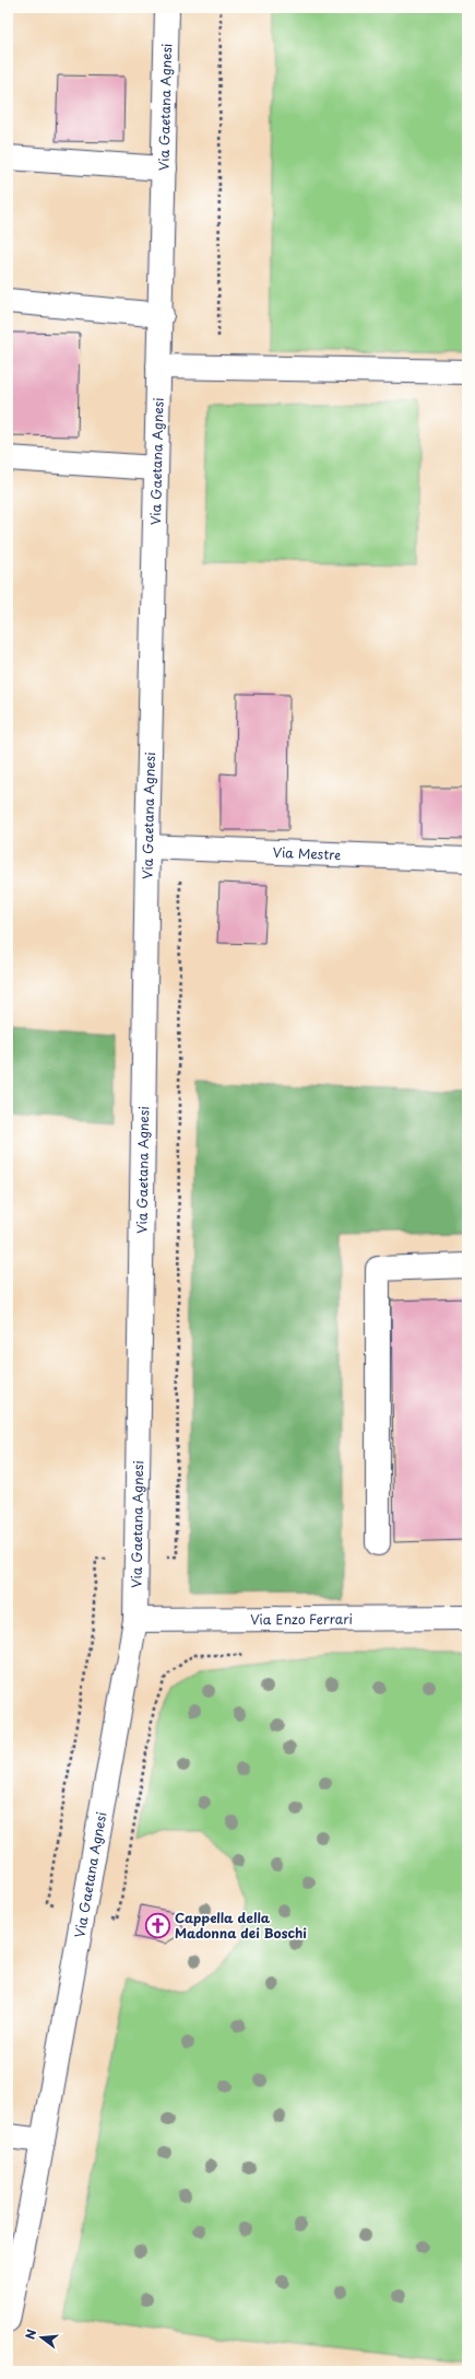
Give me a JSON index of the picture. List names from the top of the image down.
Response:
{
  "streets": {
    "street": ["Via Gaetana Agnesi", "Via Mestre", "Via Enzo Ferrari"]
  },
  "crossings": [
    ["Via Gaetana Agnesi", "Via Mestre"],
    ["Via Gaetana Agnesi", "Via Enzo Ferrari"]
  ],
  "places": {
    "church": ["Cappella della Madonna dei Boschi"]
  },
  "north": "left"
}
